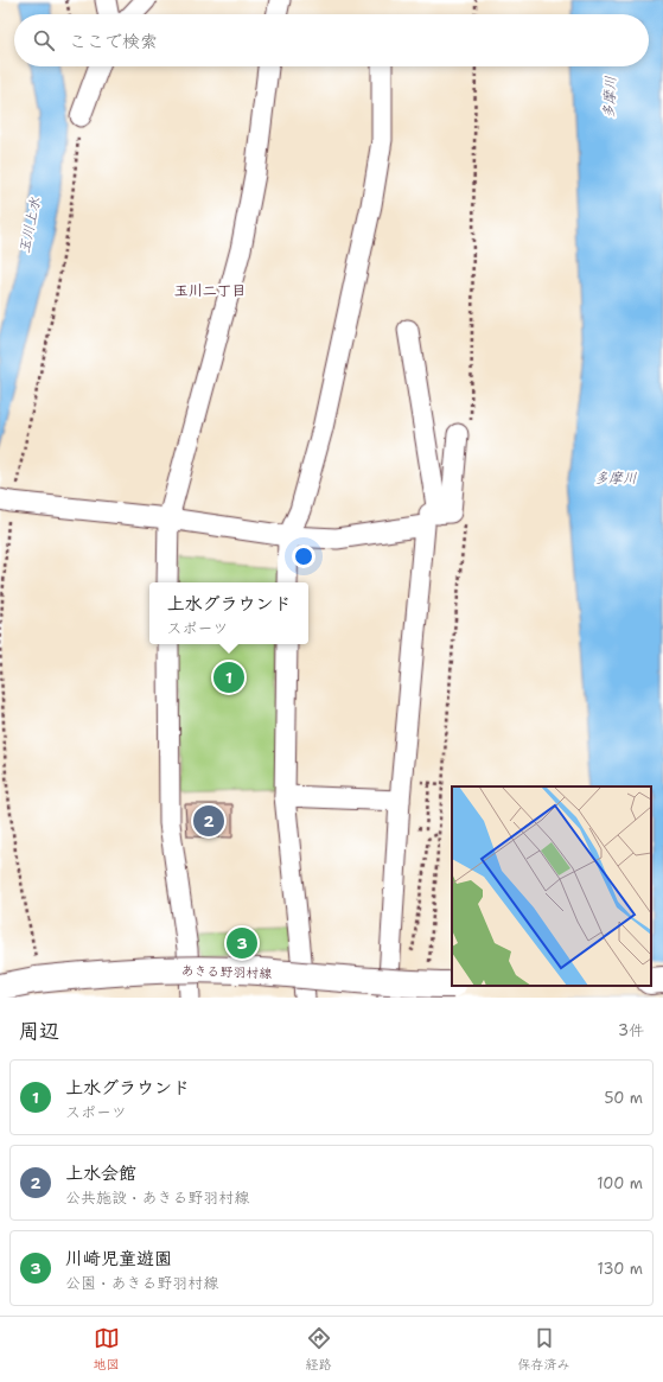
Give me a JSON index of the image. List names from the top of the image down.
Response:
{
  "streets": {
    "main road": ["あきる野羽村線"]
  },
  "districts": ["玉川二丁目"],
  "water": ["多摩川", "玉川上水"],
  "page": {
    "search": "ここで検索",
    "popup": ["上水グラウンド", "スポーツ"],
    "pins": ["1", "2", "3"],
    "heading": ["周辺", "3件"],
    "list": [
      {
        "mark": "1",
        "name": "上水グラウンド",
        "note": "スポーツ",
        "value": "50 m"
      },
      {
        "mark": "2",
        "name": "上水会館",
        "note": "公共施設 · あきる野羽村線",
        "value": "100 m"
      },
      {
        "mark": "3",
        "name": "川崎児童遊園",
        "note": "公園 · あきる野羽村線",
        "value": "130 m"
      }
    ],
    "nav": ["地図", "経路", "保存済み"]
  }
}
